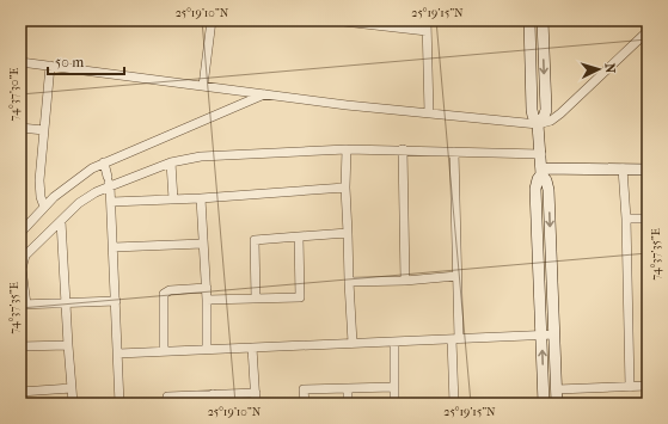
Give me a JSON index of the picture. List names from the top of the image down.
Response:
{
  "scale_bar": "50 m",
  "north": "right",
  "coordinates": [
    "25°19'10\"N",
    "25°19'15\"N",
    "74°37'30\"E",
    "74°37'35\"E"
  ]
}
